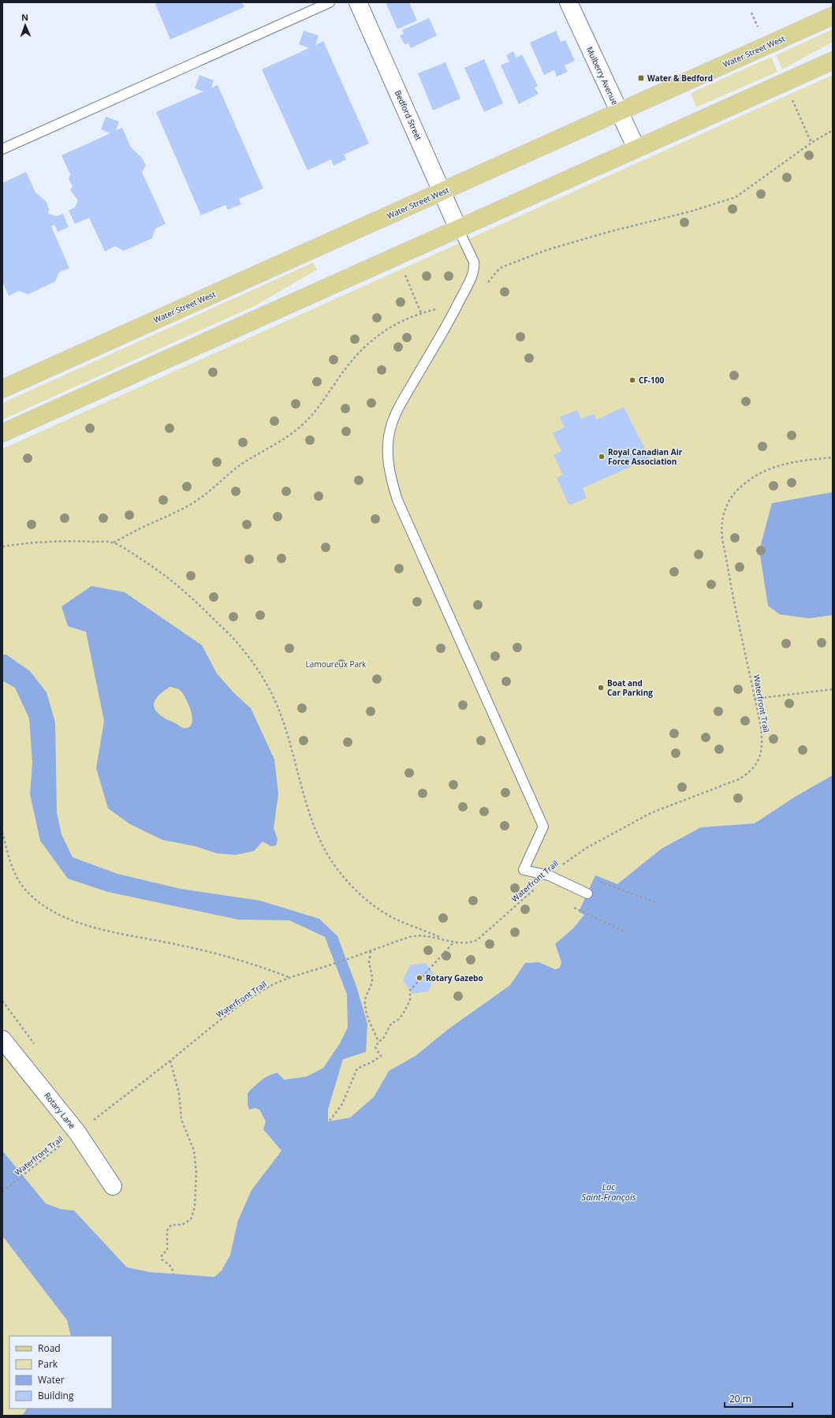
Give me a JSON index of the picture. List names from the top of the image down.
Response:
{
  "streets": {
    "main road": ["Water Street West"],
    "street": ["Mulberry Avenue", "Bedford Street", "Rotary Lane"],
    "path": ["Waterfront Trail"]
  },
  "crossings": [
    ["Water Street West", "Mulberry Avenue"],
    ["Water Street West", "Bedford Street"],
    ["Waterfront Trail", "Rotary Lane"]
  ],
  "water": ["Lac Saint-François"],
  "parks": ["Lamoureux Park"],
  "places": {
    "transit": ["Water & Bedford"],
    "other": [
      "CF-100",
      "Royal Canadian Air Force Association",
      "Boat and Car Parking",
      "Rotary Gazebo"
    ]
  },
  "legend": [
    "Road",
    "Park",
    "Water",
    "Building"
  ],
  "scale_bar": "20 m",
  "north": "top"
}
